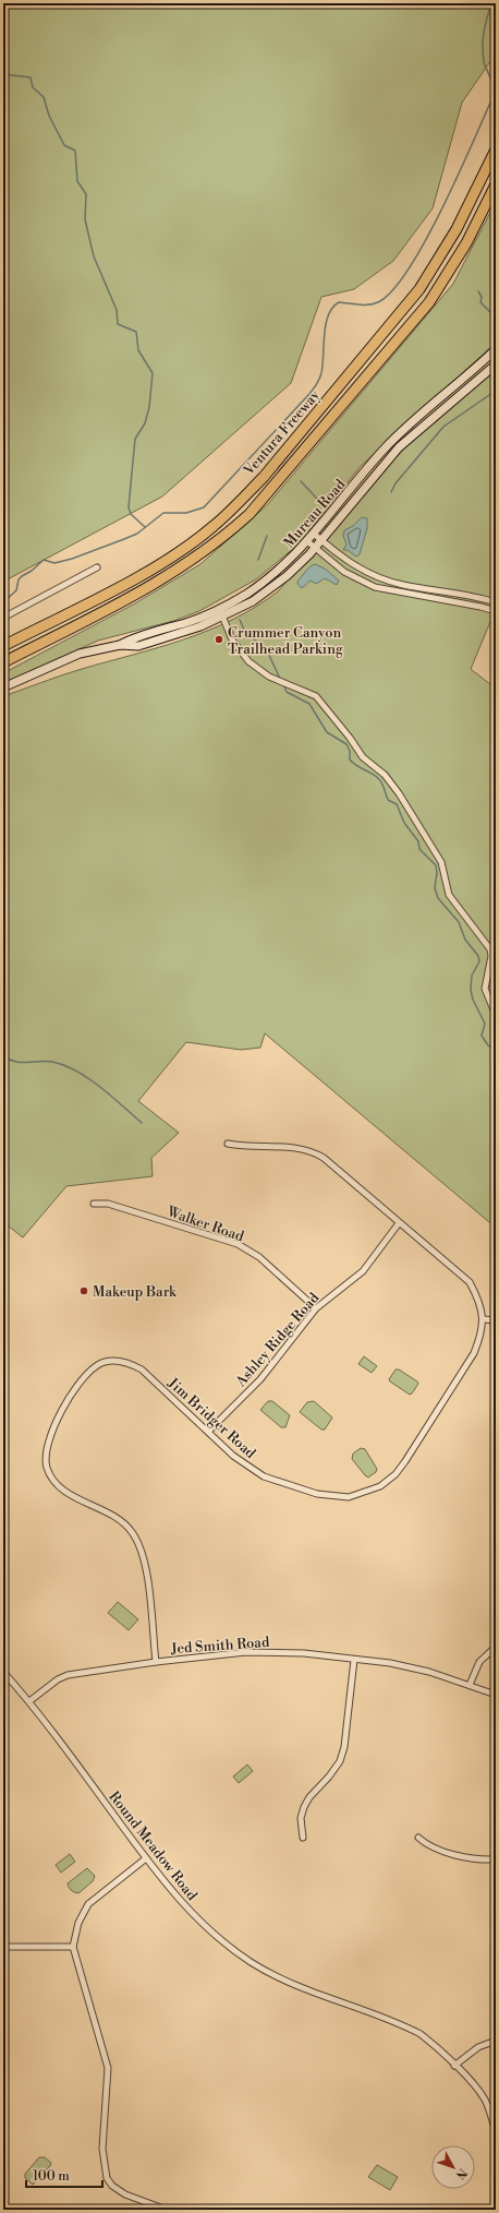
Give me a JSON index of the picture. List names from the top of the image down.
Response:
{
  "streets": {
    "highway": ["Ventura Freeway"],
    "main road": ["Mureau Road"],
    "street": [
      "Walker Road",
      "Ashley Ridge Road",
      "Jim Bridger Road",
      "Jed Smith Road",
      "Round Meadow Road"
    ]
  },
  "crossings": [
    ["Walker Road", "Ashley Ridge Road"],
    ["Ashley Ridge Road", "Jim Bridger Road"],
    ["Jim Bridger Road", "Jed Smith Road"],
    ["Jed Smith Road", "Round Meadow Road"]
  ],
  "places": ["Crummer Canyon Trailhead Parking", "Makeup Bark"],
  "scale_bar": "100 m",
  "north": "bottom right"
}
